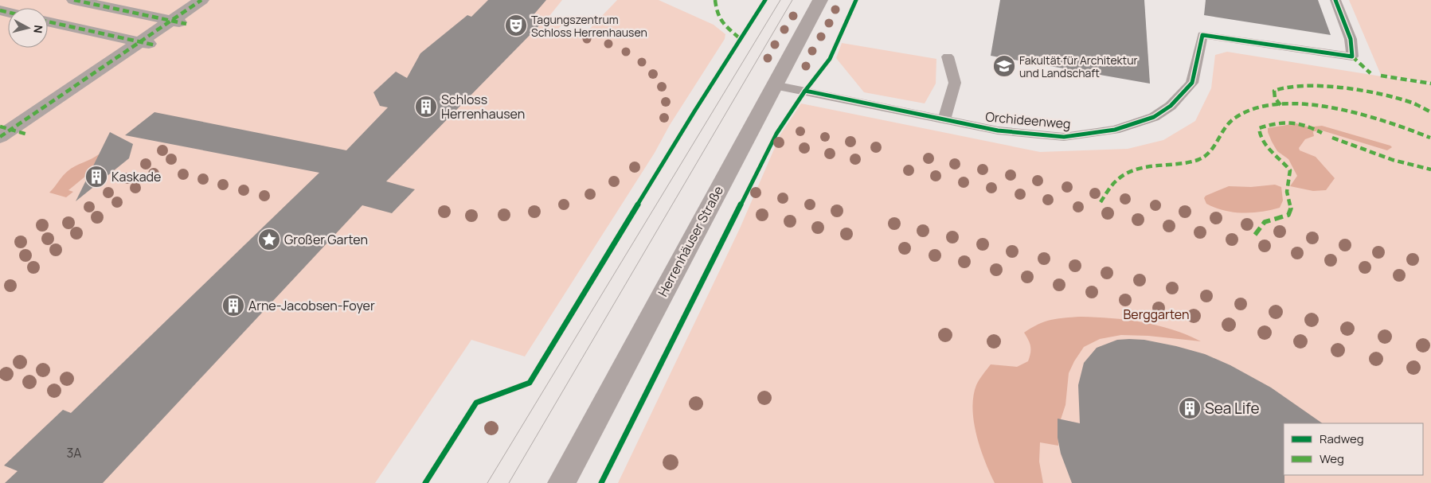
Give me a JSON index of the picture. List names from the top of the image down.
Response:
{
  "streets": {
    "street": ["Herrenhäuser Straße"],
    "lane": ["Orchideenweg"]
  },
  "crossings": [
    ["Orchideenweg", "Herrenhäuser Straße"]
  ],
  "parks": ["Berggarten"],
  "places": {
    "theatre": ["Tagungszentrum Schloss Herrenhausen"],
    "school or university": ["Fakultät für Architektur und Landschaft"],
    "building": [
      "Schloss Herrenhausen",
      "Kaskade",
      "Arne-Jacobsen-Foyer",
      "Sea Life"
    ],
    "place": ["Großer Garten"]
  },
  "house_numbers": ["3A"],
  "legend": ["Radweg", "Weg"],
  "north": "right"
}
